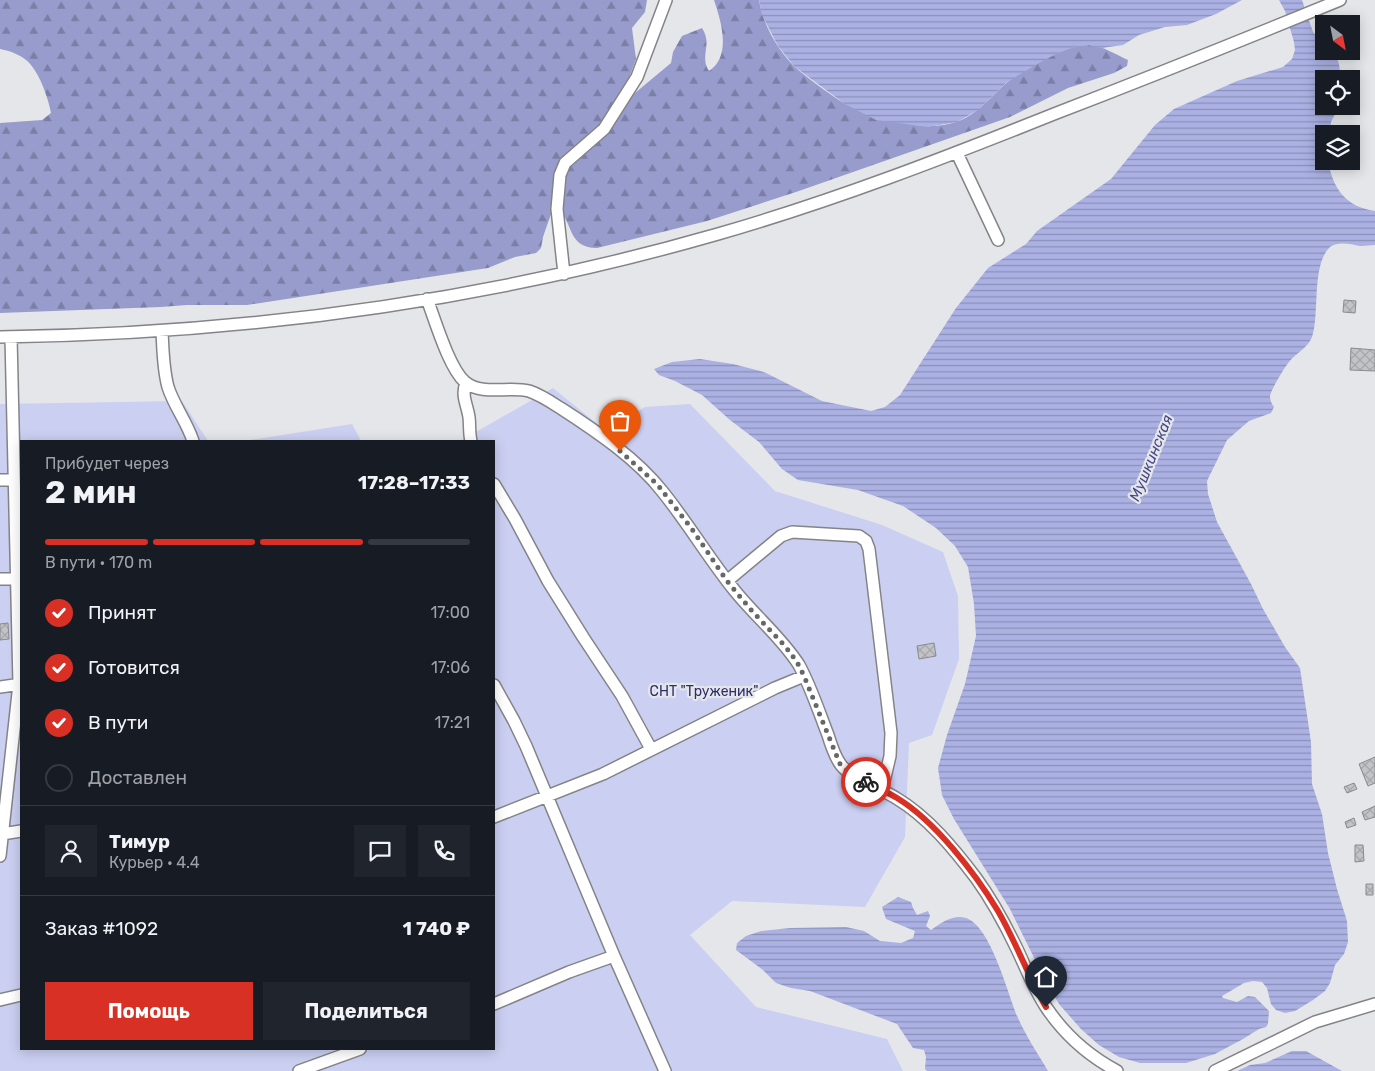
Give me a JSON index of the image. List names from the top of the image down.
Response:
{
  "water": ["Мушкинская"],
  "parks": ["СНТ \"Труженик\""],
  "north": "bottom right",
  "page": {
    "heading": ["2 мин", "Прибудет через", "17:28–17:33"],
    "panel": [
      "Тимур",
      "Курьер · 4.4",
      "Заказ #1092",
      "1 740 ₽"
    ],
    "bar": "В пути · 170 m",
    "list": [
      ["Принят", "17:00"],
      ["Готовится", "17:06"],
      ["В пути", "17:21"],
      "Доставлен"
    ],
    "buttons": ["Помощь", "Поделиться"]
  }
}
